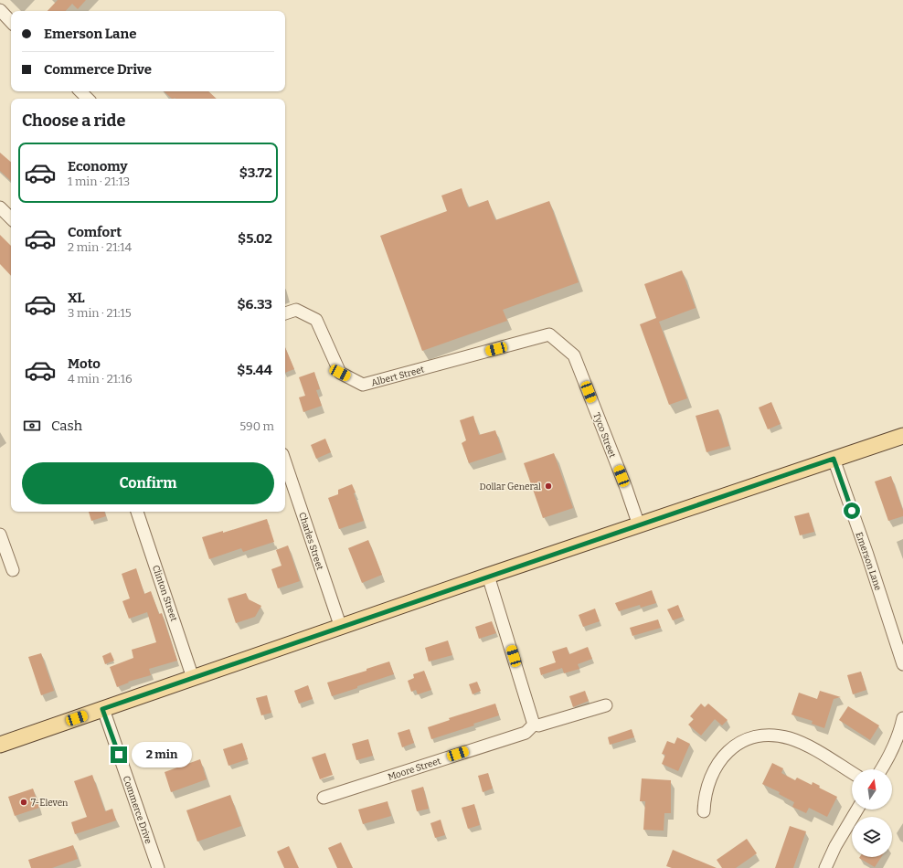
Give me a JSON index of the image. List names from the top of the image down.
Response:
{
  "streets": {
    "street": [
      "Albert Street",
      "Tyco Street",
      "Charles Street",
      "Emerson Lane",
      "Clinton Street",
      "Moore Street",
      "Commerce Drive"
    ]
  },
  "crossings": [
    ["Albert Street", "Tyco Street"]
  ],
  "places": ["Dollar General", "7-Eleven"],
  "north": "top",
  "page": {
    "banner": ["Emerson Lane", "Commerce Drive"],
    "heading": "Choose a ride",
    "list": [
      {
        "name": "Economy",
        "note": "1 min · 21:13",
        "value": "$3.72"
      },
      {
        "name": "Comfort",
        "note": "2 min · 21:14",
        "value": "$5.02"
      },
      {
        "name": "XL",
        "note": "3 min · 21:15",
        "value": "$6.33"
      },
      {
        "name": "Moto",
        "note": "4 min · 21:16",
        "value": "$5.44"
      }
    ],
    "pay": ["Cash", "590 m"],
    "buttons": "Confirm",
    "bubble": "2 min"
  }
}
